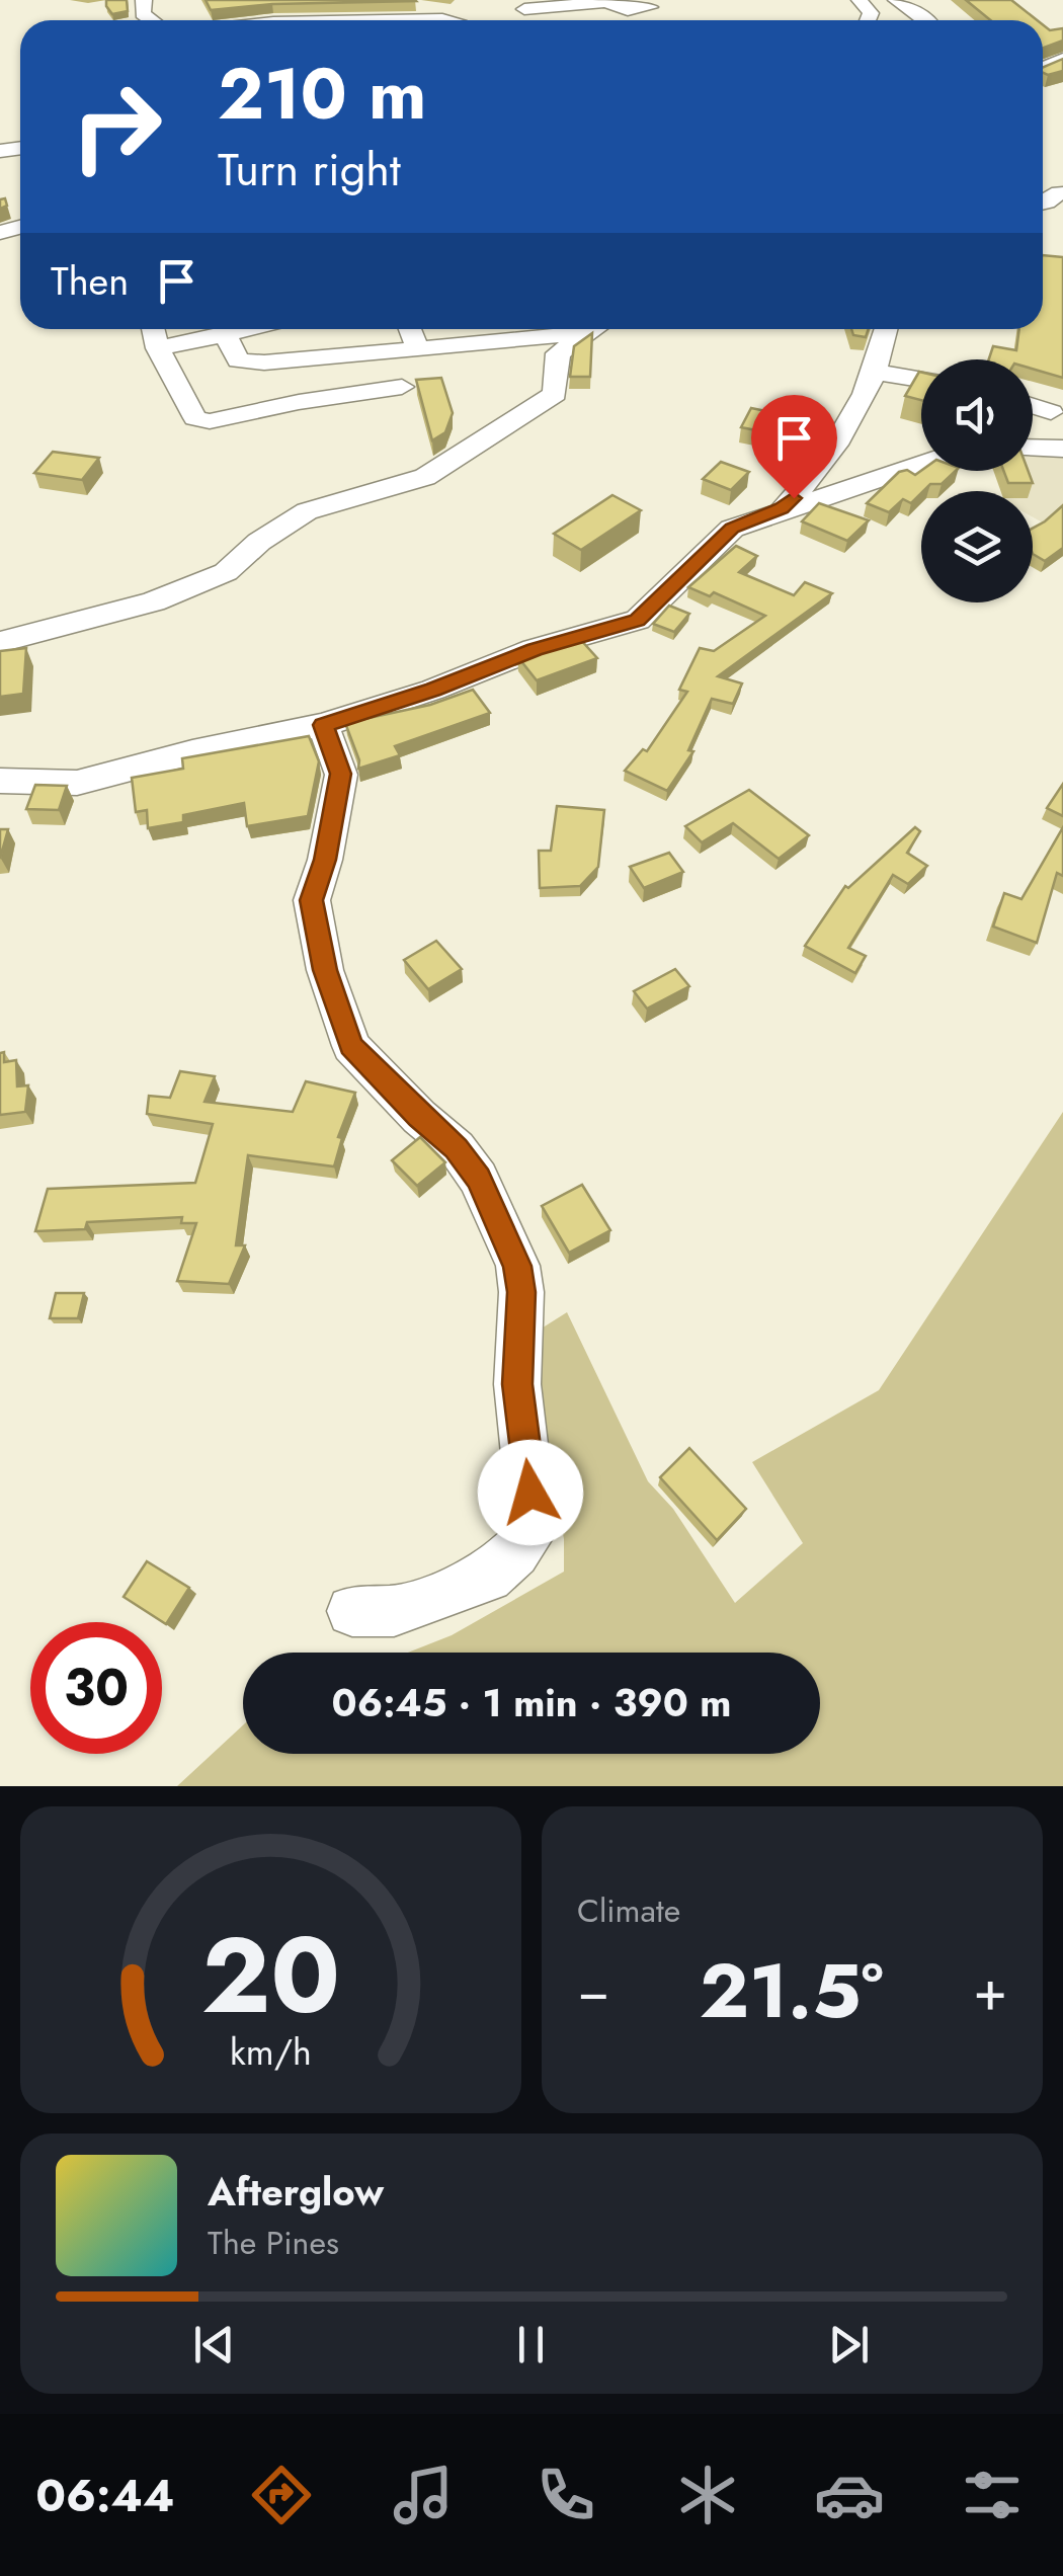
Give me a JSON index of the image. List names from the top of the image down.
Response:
{
  "page": {
    "turn": ["210 m", "Turn right"],
    "then": "Then",
    "limit": "30",
    "trip": "06:45 · 1 min · 390 m",
    "tile": "Climate",
    "heat": ["−", "21.5°", "+"],
    "song": ["Afterglow", "The Pines"],
    "tabs": "06:44",
    "gauge": ["20", "km/h"]
  }
}
